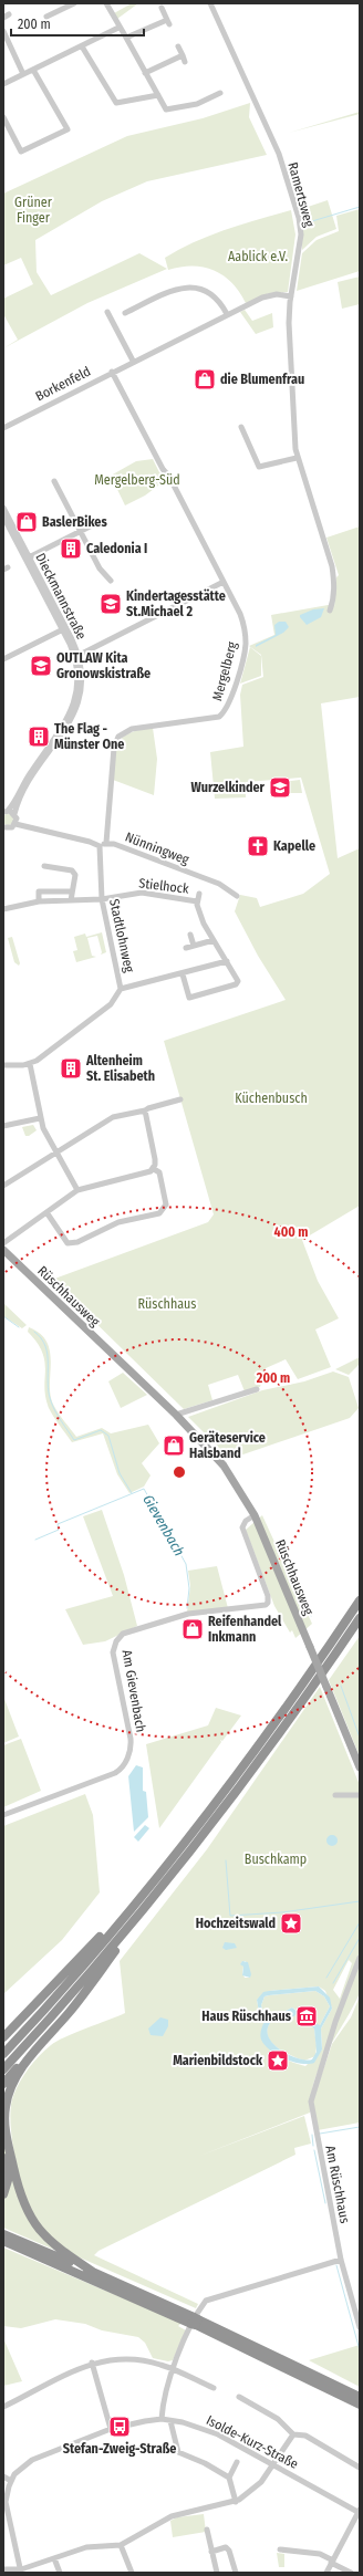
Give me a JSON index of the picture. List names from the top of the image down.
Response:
{
  "streets": {
    "main road": ["Rüschhausweg"],
    "street": [
      "Ramertsweg",
      "Borkenfeld",
      "Dieckmannstraße",
      "Mergelberg",
      "Nünningweg",
      "Stielhock",
      "Stadtlohnweg",
      "Am Gievenbach",
      "Am Rüschhaus",
      "Isolde-Kurz-Straße"
    ]
  },
  "crossings": [
    ["Ramertsweg", "Borkenfeld"],
    ["Borkenfeld", "Mergelberg"],
    ["Mergelberg", "Nünningweg"],
    ["Nünningweg", "Stadtlohnweg"],
    ["Stielhock", "Stadtlohnweg"],
    ["Rüschhausweg", "Am Gievenbach"]
  ],
  "water": ["Gievenbach"],
  "parks": [
    "Grüner Finger",
    "Aablick e.V.",
    "Mergelberg-Süd",
    "Küchenbusch",
    "Rüschhaus",
    "Buschkamp"
  ],
  "places": {
    "shop": [
      "die Blumenfrau",
      "BaslerBikes",
      "Geräteservice Halsband",
      "Reifenhandel Inkmann"
    ],
    "building": ["Caledonia I", "The Flag - Münster One", "Altenheim St. Elisabeth"],
    "school or university": ["Kindertagesstätte St.Michael 2", "OUTLAW Kita Gronowskistraße", "Wurzelkinder"],
    "church": ["Kapelle"],
    "place": ["Hochzeitswald", "Marienbildstock"],
    "museum": ["Haus Rüschhaus"],
    "bus stop": ["Stefan-Zweig-Straße"]
  },
  "scale_bar": "200 m",
  "rings": ["400 m", "200 m"]
}
